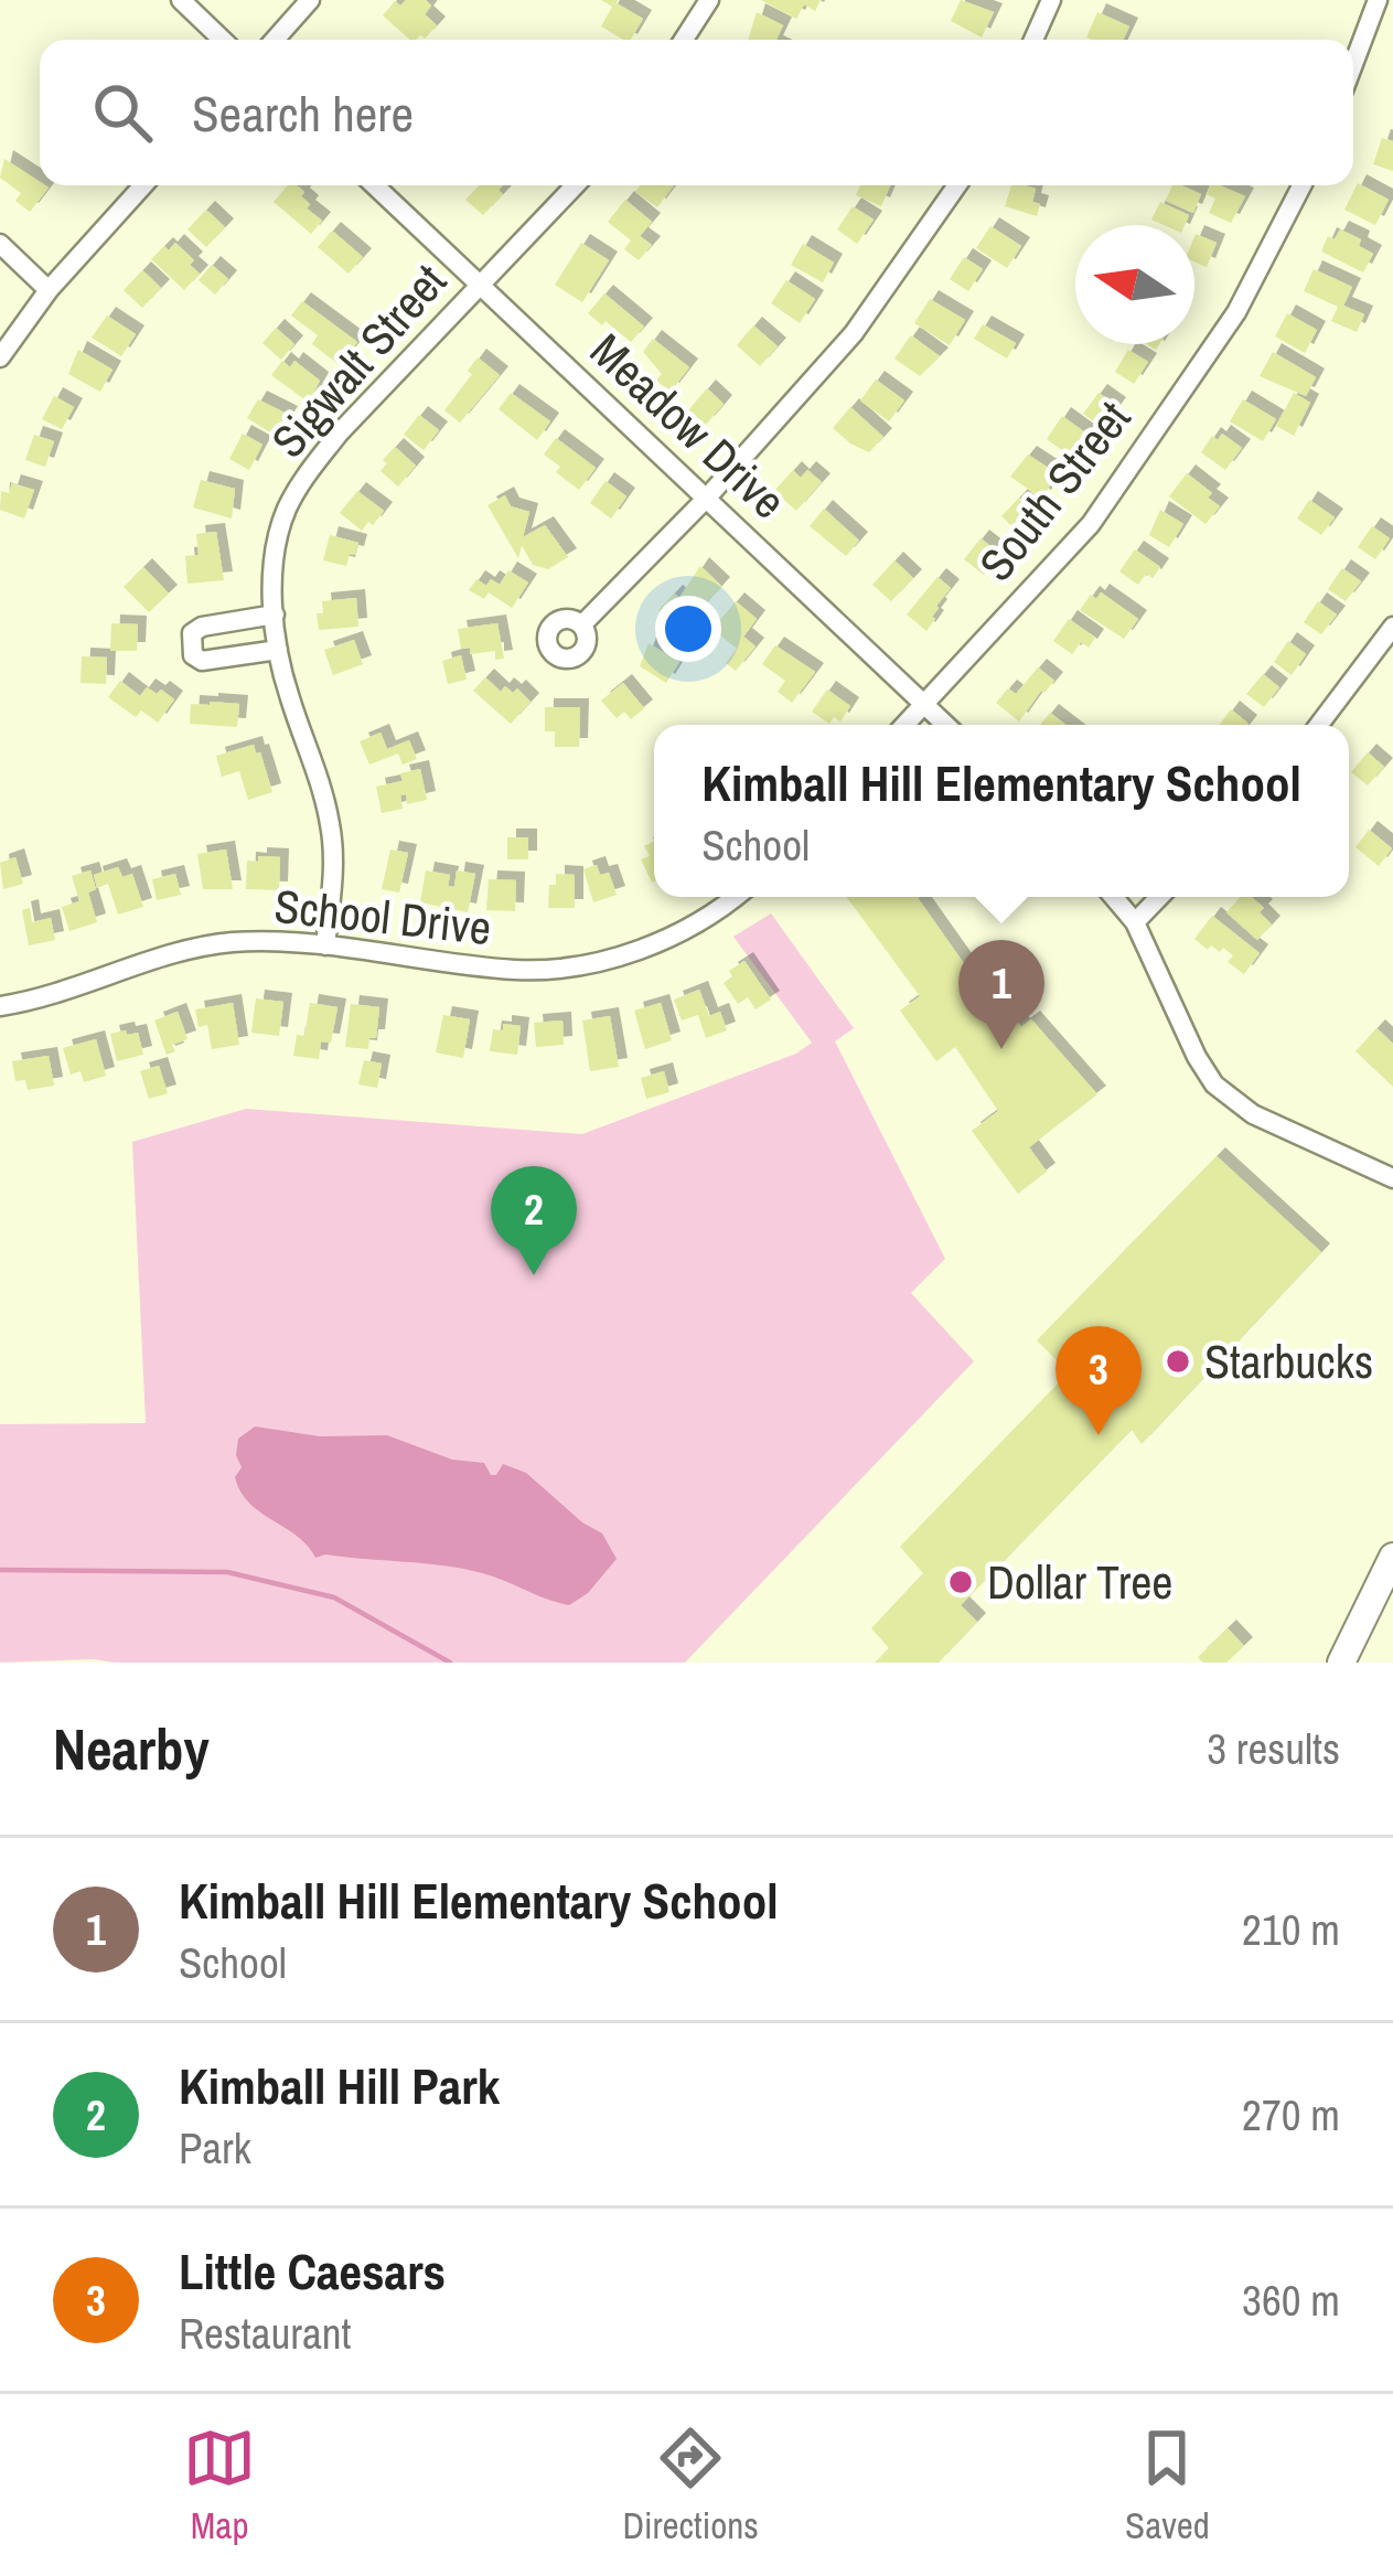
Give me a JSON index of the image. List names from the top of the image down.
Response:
{
  "streets": {
    "street": [
      "Sigwalt Street",
      "Meadow Drive",
      "South Street",
      "School Drive"
    ]
  },
  "crossings": [
    ["Sigwalt Street", "Meadow Drive"],
    ["Sigwalt Street", "School Drive"],
    ["Meadow Drive", "South Street"]
  ],
  "places": ["Starbucks", "Dollar Tree"],
  "north": "left",
  "page": {
    "search": "Search here",
    "popup": ["Kimball Hill Elementary School", "School"],
    "pins": ["1", "2", "3"],
    "heading": ["Nearby", "3 results"],
    "list": [
      {
        "mark": "1",
        "name": "Kimball Hill Elementary School",
        "note": "School",
        "value": "210 m"
      },
      {
        "mark": "2",
        "name": "Kimball Hill Park",
        "note": "Park",
        "value": "270 m"
      },
      {
        "mark": "3",
        "name": "Little Caesars",
        "note": "Restaurant",
        "value": "360 m"
      }
    ],
    "nav": ["Map", "Directions", "Saved"]
  }
}
